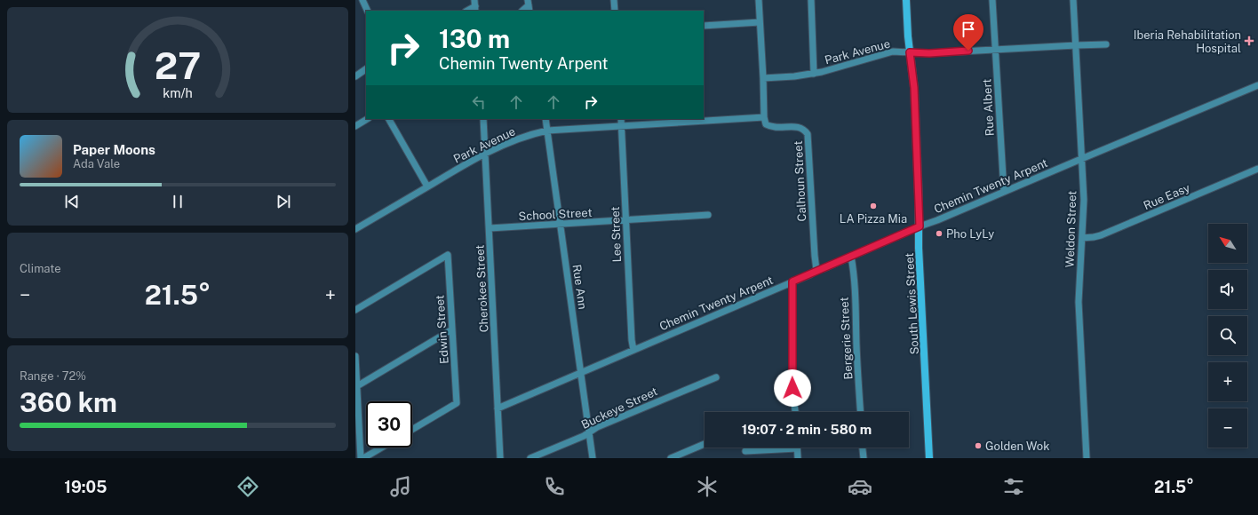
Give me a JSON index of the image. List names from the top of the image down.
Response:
{
  "streets": {
    "main road": ["South Lewis Street"],
    "street": [
      "Park Avenue",
      "Rue Albert",
      "Calhoun Street",
      "Chemin Twenty Arpent",
      "Rue Easy",
      "School Street",
      "Weldon Street",
      "Lee Street",
      "Rue Ann",
      "Cherokee Street",
      "Edwin Street",
      "Bergerie Street",
      "Buckeye Street"
    ]
  },
  "crossings": [
    ["Park Avenue", "Rue Albert"],
    ["Park Avenue", "Calhoun Street"],
    ["Park Avenue", "Weldon Street"],
    ["Park Avenue", "Lee Street"],
    ["Park Avenue", "Rue Ann"],
    ["Park Avenue", "Cherokee Street"],
    ["Park Avenue", "South Lewis Street"],
    ["Rue Albert", "Chemin Twenty Arpent"],
    ["Calhoun Street", "Chemin Twenty Arpent"],
    ["Chemin Twenty Arpent", "Weldon Street"],
    ["Chemin Twenty Arpent", "Lee Street"],
    ["Chemin Twenty Arpent", "Rue Ann"],
    ["Chemin Twenty Arpent", "Cherokee Street"],
    ["Chemin Twenty Arpent", "South Lewis Street"],
    ["Chemin Twenty Arpent", "Bergerie Street"],
    ["Rue Easy", "Weldon Street"],
    ["School Street", "Lee Street"],
    ["School Street", "Rue Ann"],
    ["School Street", "Cherokee Street"],
    ["Rue Ann", "Buckeye Street"]
  ],
  "places": {
    "health": ["Iberia Rehabilitation Hospital"],
    "other": ["LA Pizza Mia", "Pho LyLy", "Golden Wok"]
  },
  "north": "top left",
  "page": {
    "turn": ["130 m", "Chemin Twenty Arpent"],
    "song": ["Paper Moons", "Ada Vale"],
    "map_buttons": ["+", "−"],
    "tile": [
      "Climate",
      ["Range · 72%", "360 km"]
    ],
    "heat": ["−", "21.5°", "+"],
    "limit": "30",
    "trip": "19:07 · 2 min · 580 m",
    "tabs": ["19:05", "21.5°"],
    "gauge": ["27", "km/h"]
  }
}
